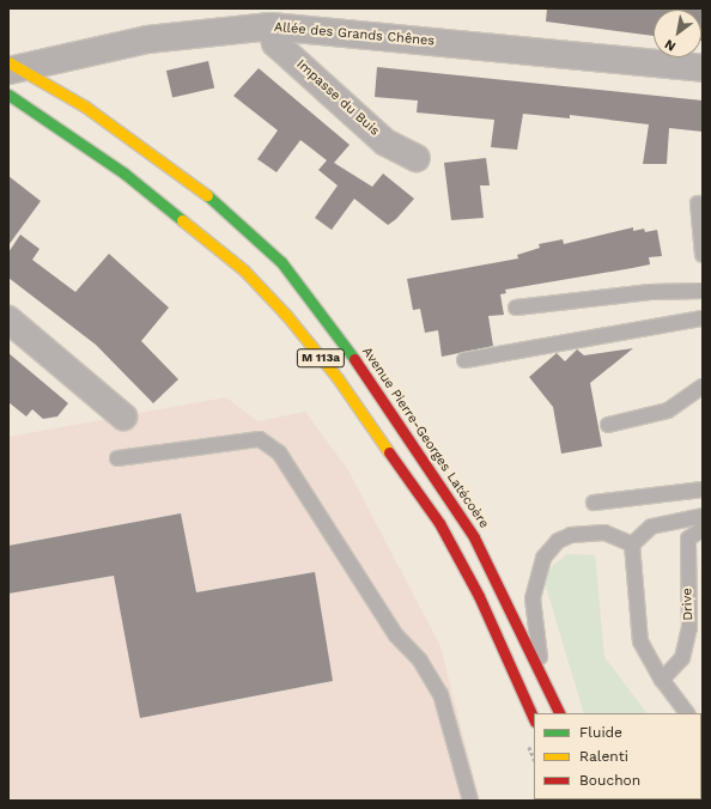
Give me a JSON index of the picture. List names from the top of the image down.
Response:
{
  "streets": {
    "main road": ["M 113a", "Avenue Pierre-Georges Latécoère"],
    "street": ["Allée des Grands Chênes", "Impasse du Buis"],
    "lane": ["Drive"]
  },
  "crossings": [
    ["Allée des Grands Chênes", "Impasse du Buis"],
    ["Allée des Grands Chênes", "Avenue Pierre-Georges Latécoère"]
  ],
  "legend": ["Fluide", "Ralenti", "Bouchon"],
  "north": "bottom left"
}
